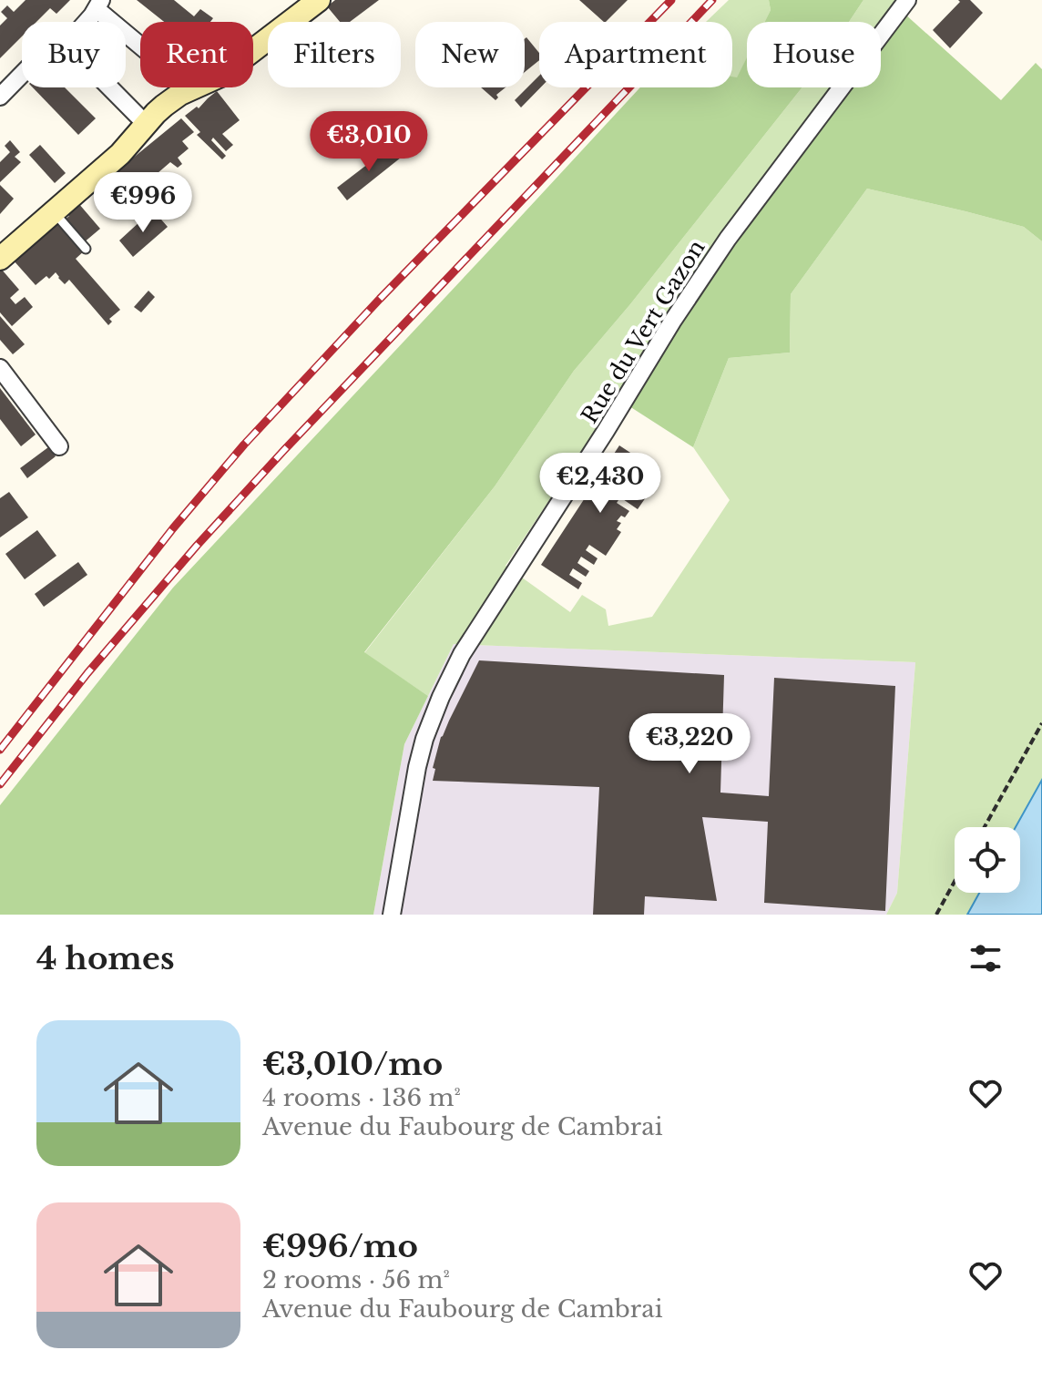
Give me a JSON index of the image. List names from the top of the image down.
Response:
{
  "streets": {
    "street": ["Rue du Vert Gazon"]
  },
  "page": {
    "chip": [
      "Buy",
      "Rent",
      "Filters",
      "New",
      "Apartment",
      "House"
    ],
    "price": [
      "€3,010",
      "€996",
      "€2,430",
      "€3,220"
    ],
    "heading": "4 homes",
    "list": [
      {
        "name": "€3,010/mo",
        "note": "4 rooms · 136 m² · Avenue du Faubourg de Cambrai"
      },
      {
        "name": "€996/mo",
        "note": "2 rooms · 56 m² · Avenue du Faubourg de Cambrai"
      }
    ]
  }
}
